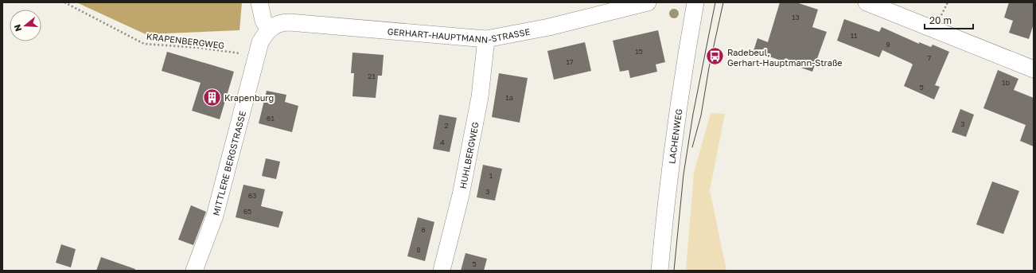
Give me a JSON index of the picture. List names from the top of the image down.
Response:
{
  "streets": {
    "street": [
      "GERHART-HAUPTMANN-STRASSE",
      "LACHENWEG",
      "HUHLBERGWEG",
      "MITTLERE BERGSTRASSE"
    ],
    "path": ["KRAPENBERGWEG"]
  },
  "crossings": [
    ["GERHART-HAUPTMANN-STRASSE", "HUHLBERGWEG"],
    ["GERHART-HAUPTMANN-STRASSE", "MITTLERE BERGSTRASSE"],
    ["KRAPENBERGWEG", "MITTLERE BERGSTRASSE"]
  ],
  "places": {
    "bus stop": ["Radebeul, Gerhart-Hauptmann-Straße"],
    "building": ["Krapenburg"]
  },
  "house_numbers": [
    "13",
    "11",
    "9",
    "15",
    "7",
    "17",
    "21",
    "1b",
    "5",
    "1a",
    "61",
    "3",
    "2",
    "4",
    "1",
    "3",
    "63",
    "65",
    "6",
    "8",
    "5"
  ],
  "scale_bar": "20 m",
  "north": "left"
}
